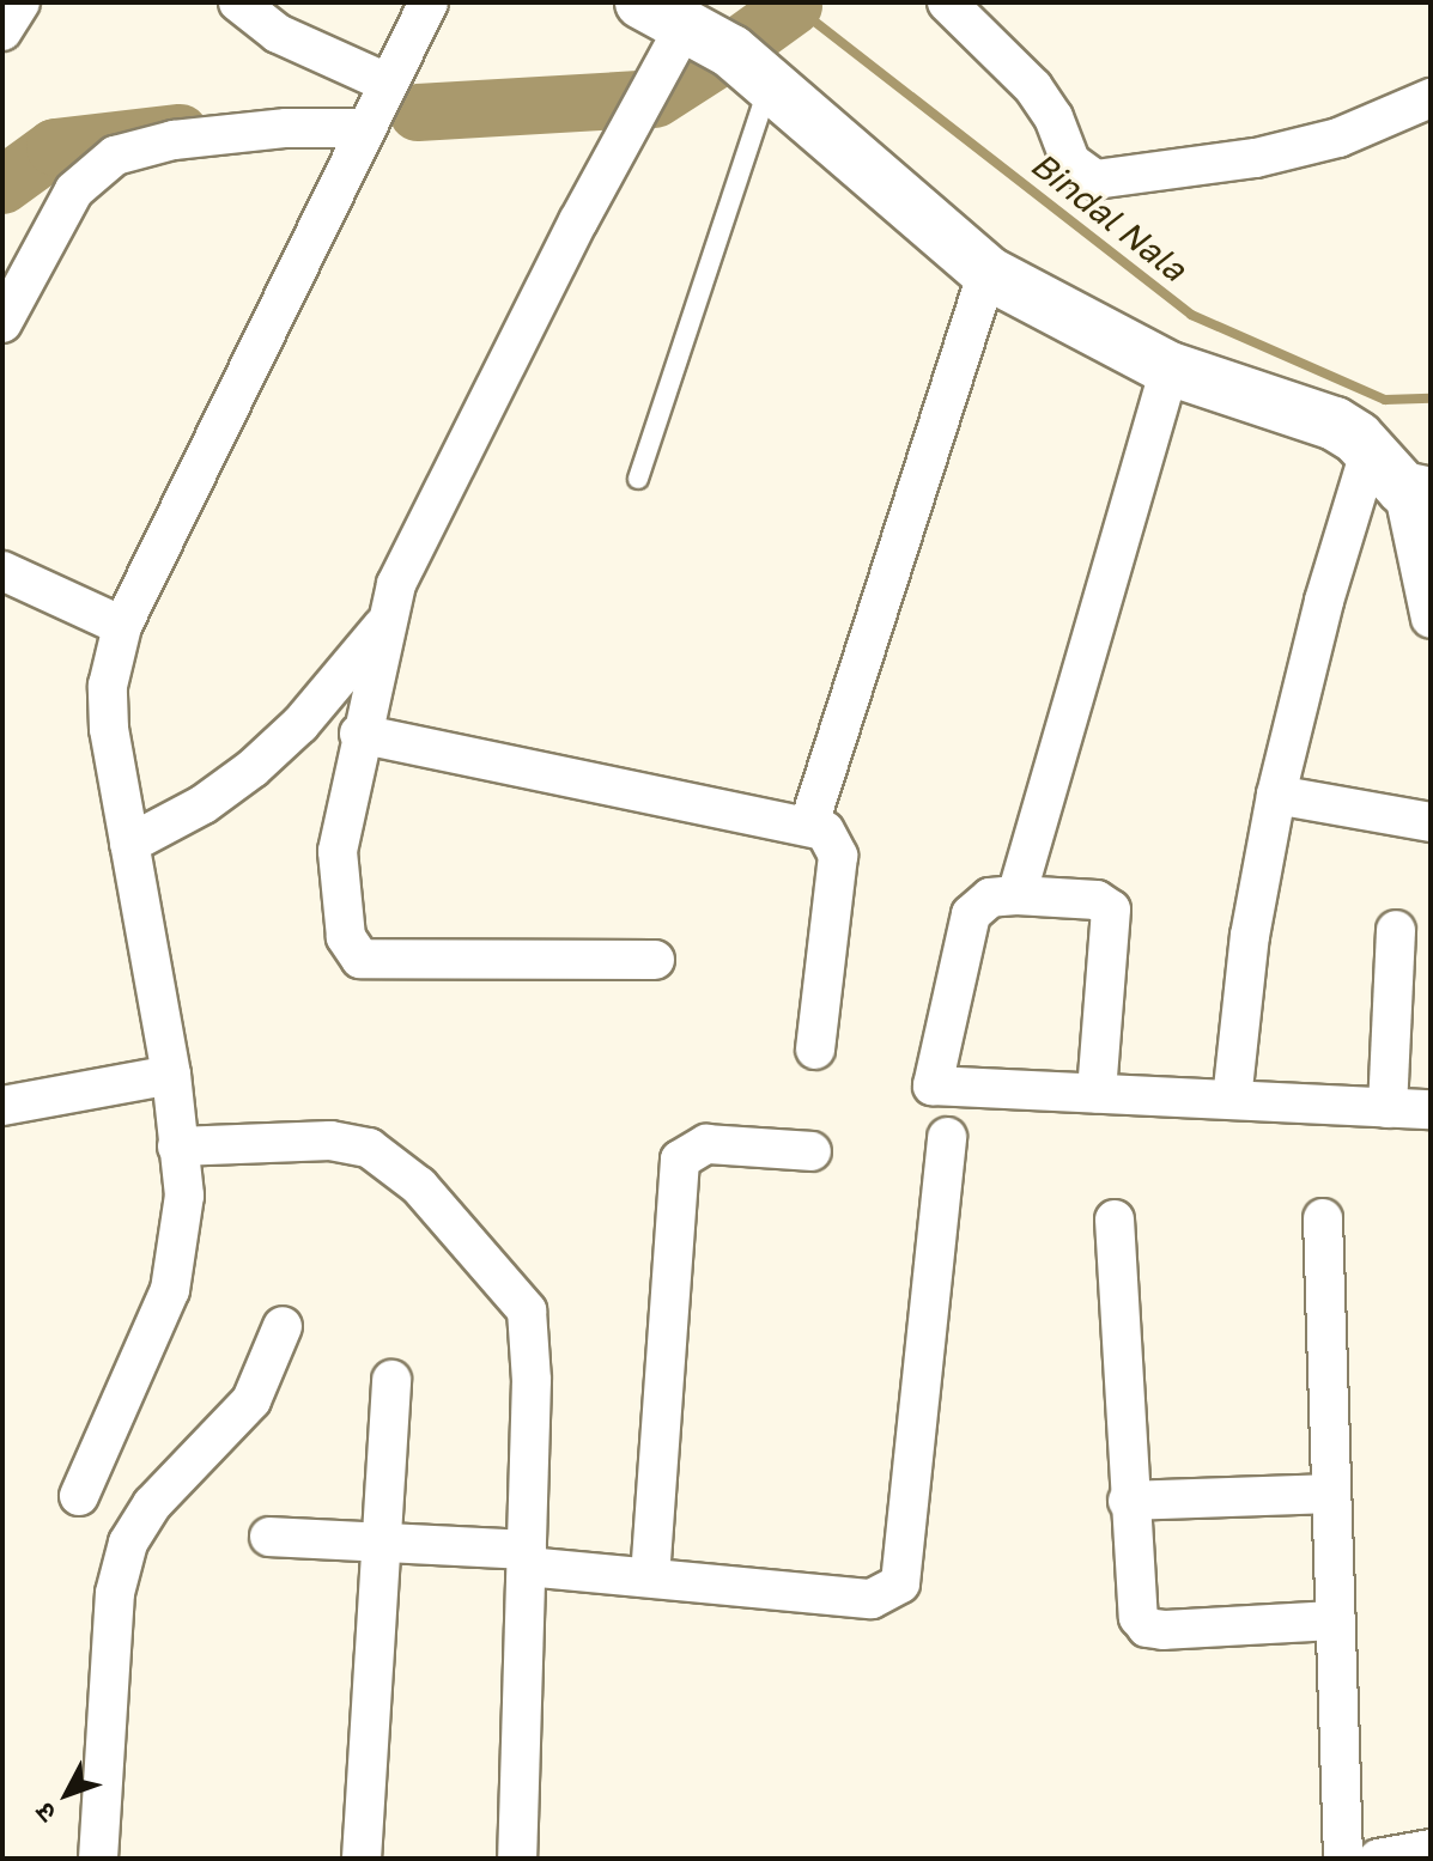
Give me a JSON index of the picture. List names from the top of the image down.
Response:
{
  "water": ["Bindal Nala"],
  "north": "bottom left"
}
